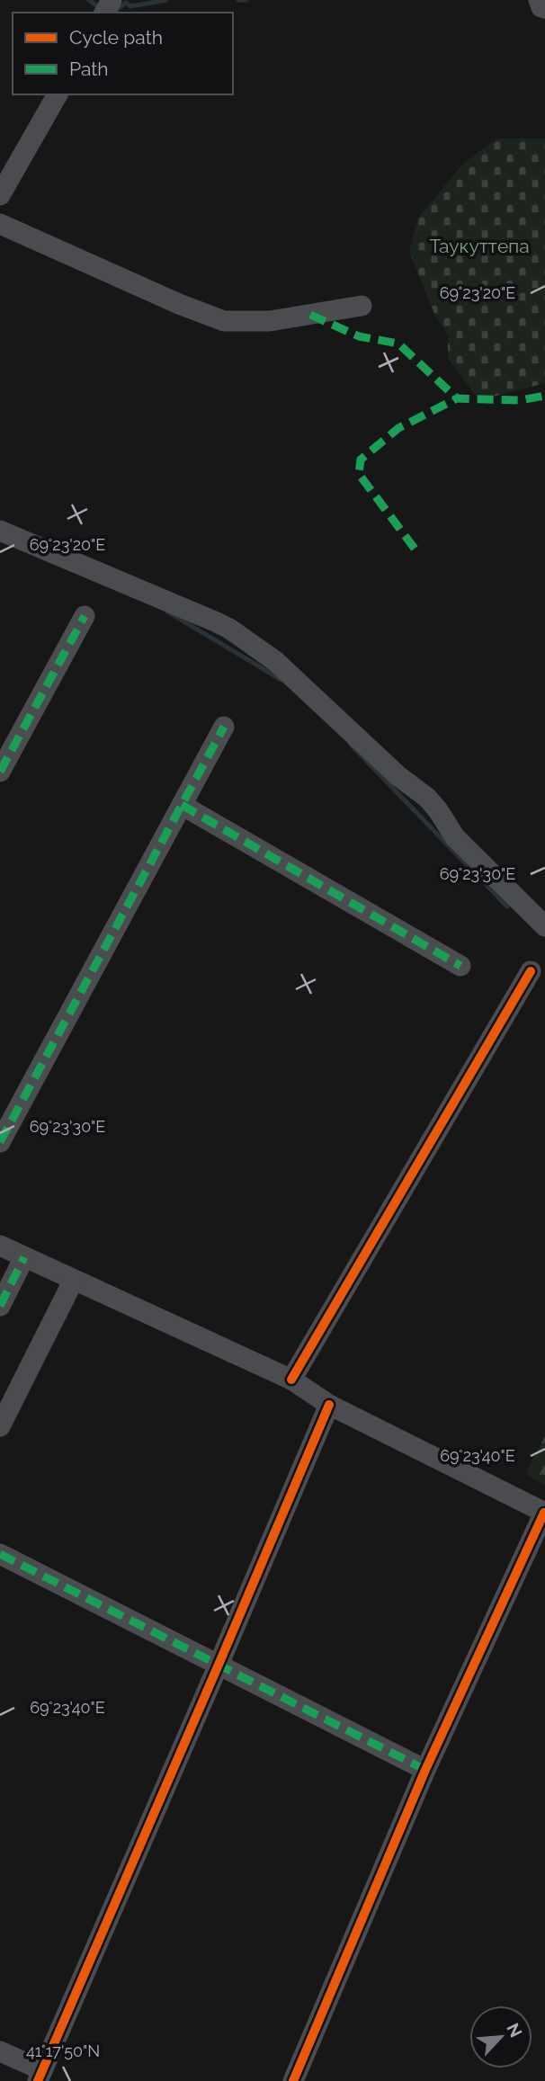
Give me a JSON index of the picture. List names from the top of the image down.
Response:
{
  "parks": ["Таукуттепа"],
  "legend": ["Cycle path", "Path"],
  "north": "top right",
  "coordinates": [
    "69°23'20\"E",
    "69°23'30\"E",
    "69°23'40\"E",
    "41°17'50\"N"
  ]
}
